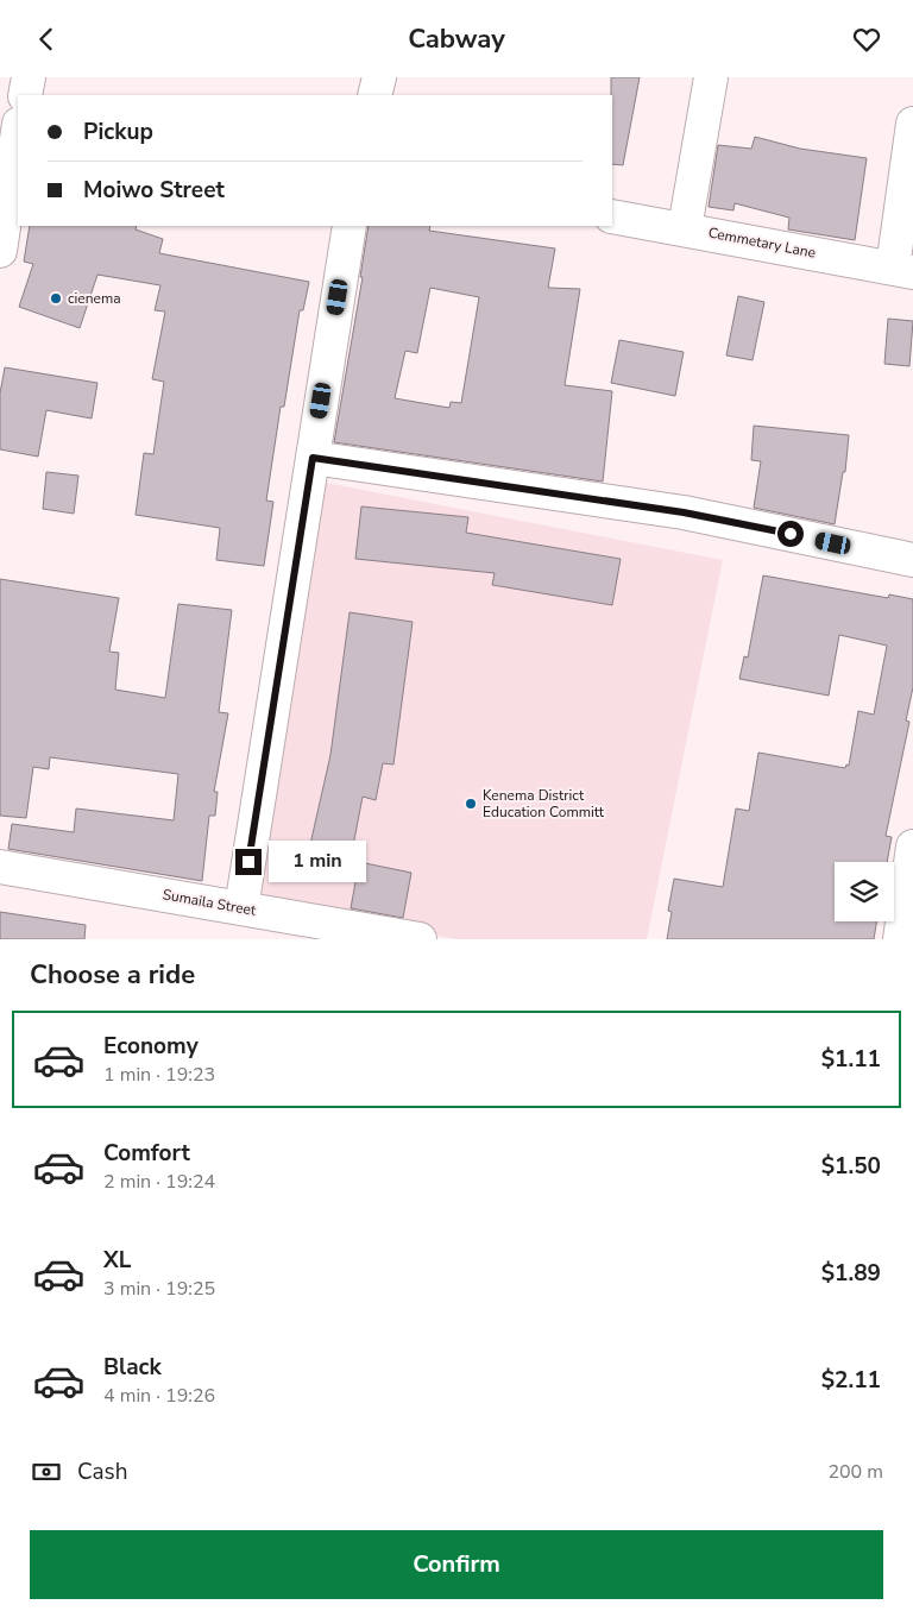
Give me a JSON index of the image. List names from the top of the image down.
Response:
{
  "streets": {
    "street": ["Cemmetary Lane", "Sumaila Street"]
  },
  "places": ["cienema", "Kenema District Education Committ"],
  "page": {
    "header": "Cabway",
    "banner": ["Pickup", "Moiwo Street"],
    "bubble": "1 min",
    "heading": "Choose a ride",
    "list": [
      {
        "name": "Economy",
        "note": "1 min · 19:23",
        "value": "$1.11"
      },
      {
        "name": "Comfort",
        "note": "2 min · 19:24",
        "value": "$1.50"
      },
      {
        "name": "XL",
        "note": "3 min · 19:25",
        "value": "$1.89"
      },
      {
        "name": "Black",
        "note": "4 min · 19:26",
        "value": "$2.11"
      }
    ],
    "pay": ["Cash", "200 m"],
    "buttons": "Confirm"
  }
}
